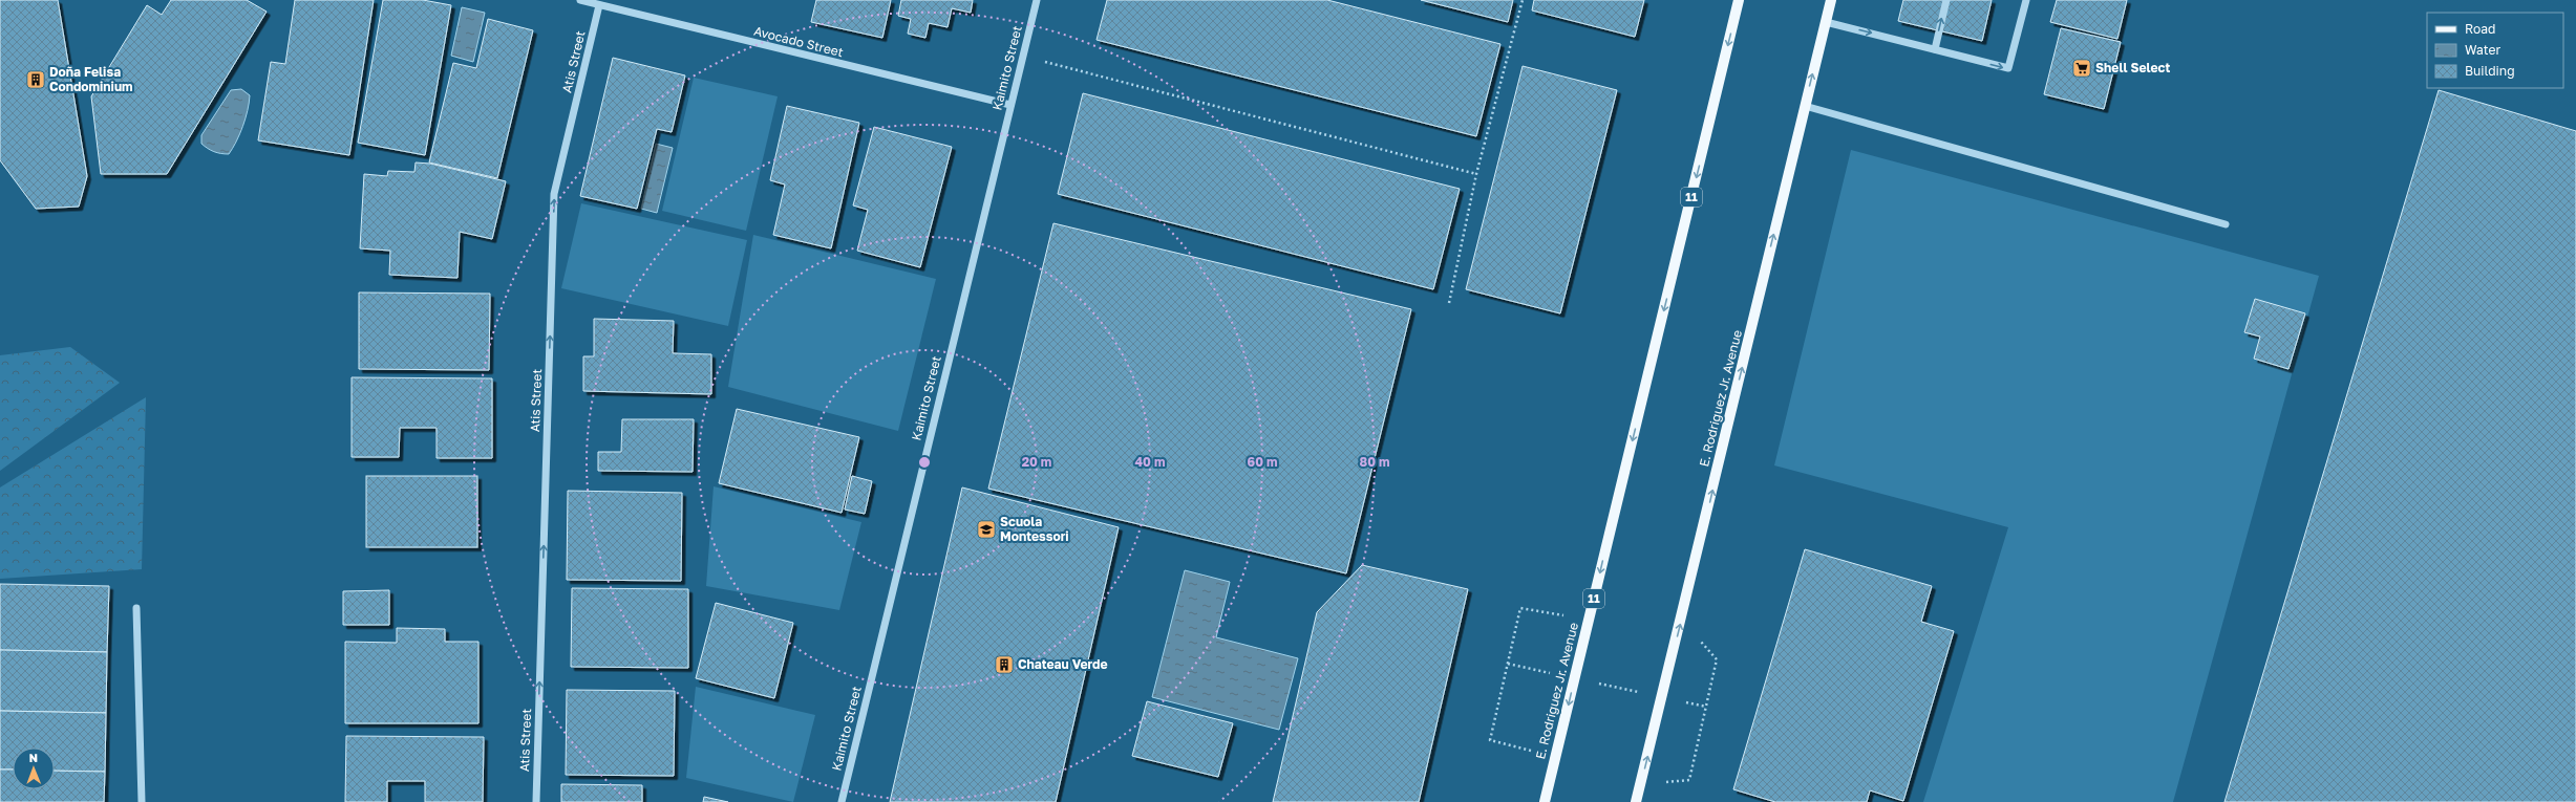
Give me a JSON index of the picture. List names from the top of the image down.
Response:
{
  "streets": {
    "main road": ["11", "E. Rodriguez Jr. Avenue"],
    "street": ["Avocado Street", "Atis Street", "Kaimito Street"]
  },
  "crossings": [
    ["Avocado Street", "Atis Street"],
    ["Avocado Street", "Kaimito Street"]
  ],
  "one_way": ["Atis Street"],
  "places": {
    "supermarket": ["Shell Select"],
    "building": ["Doña Felisa Condominium", "Chateau Verde"],
    "school or university": ["Scuola Montessori"]
  },
  "legend": ["Road", "Water", "Building"],
  "north": "top",
  "rings": [
    "20 m",
    "40 m",
    "60 m",
    "80 m"
  ]
}
